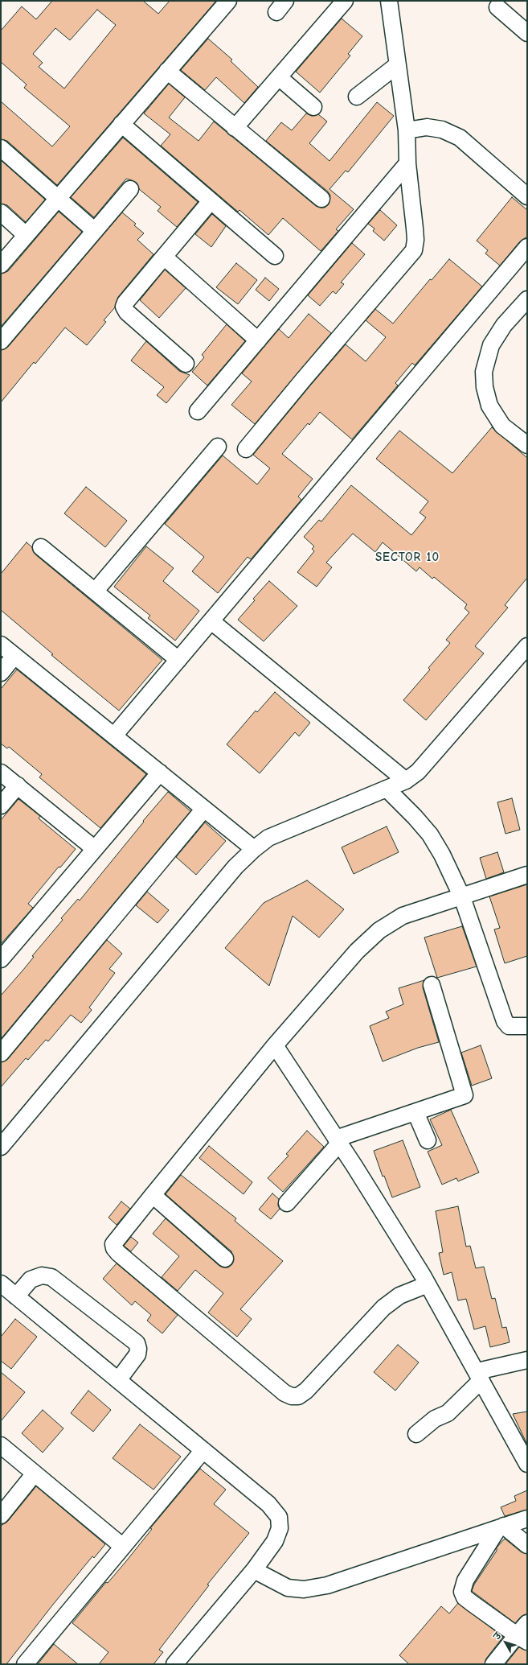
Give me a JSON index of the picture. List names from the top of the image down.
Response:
{
  "districts": ["SECTOR 10"],
  "north": "top left"
}
